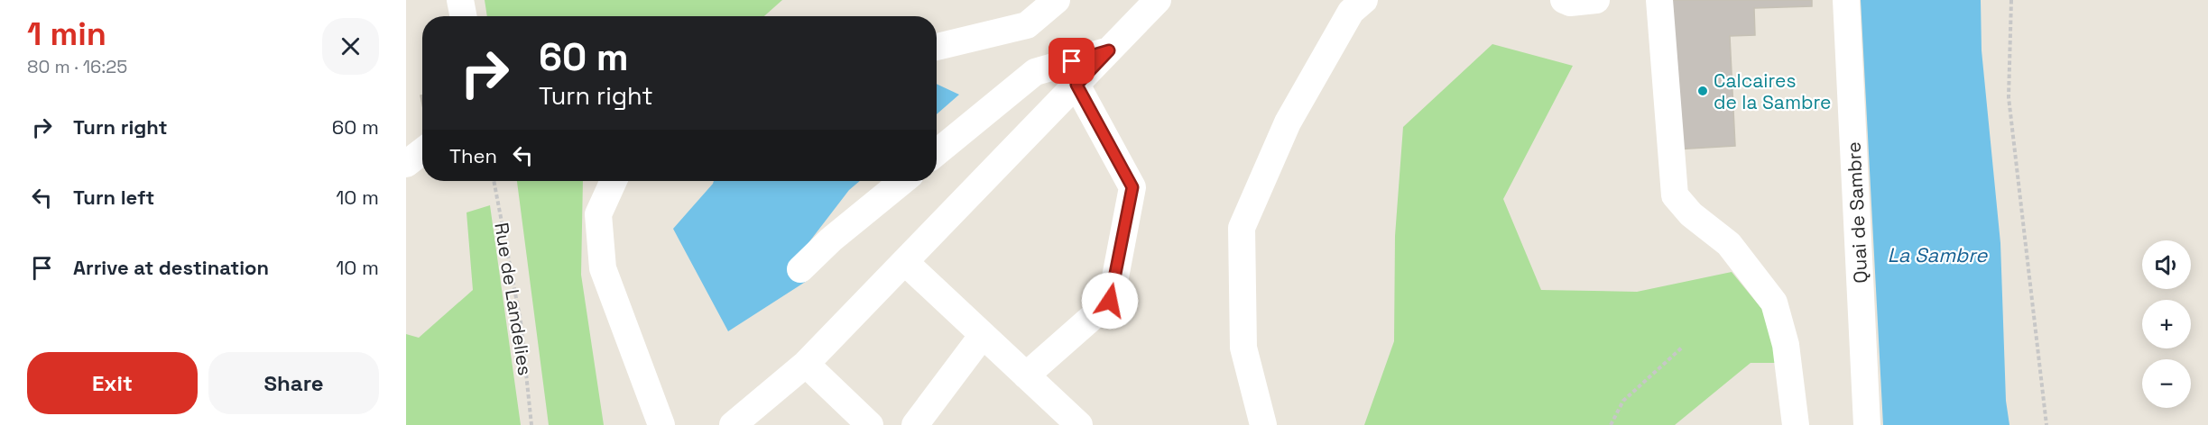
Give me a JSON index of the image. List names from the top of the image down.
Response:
{
  "streets": {
    "street": ["Quai de Sambre"],
    "path": ["Rue de Landelies"]
  },
  "water": ["La Sambre"],
  "places": ["Calcaires de la Sambre"],
  "page": {
    "heading": ["1 min", "80 m · 16:25"],
    "turn": ["60 m", "Turn right"],
    "list": [
      {
        "name": "Turn right",
        "value": "60 m"
      },
      {
        "name": "Turn left",
        "value": "10 m"
      },
      {
        "name": "Arrive at destination",
        "value": "10 m"
      }
    ],
    "then": "Then",
    "map_buttons": ["+", "−"],
    "buttons": ["Exit", "Share"]
  }
}
